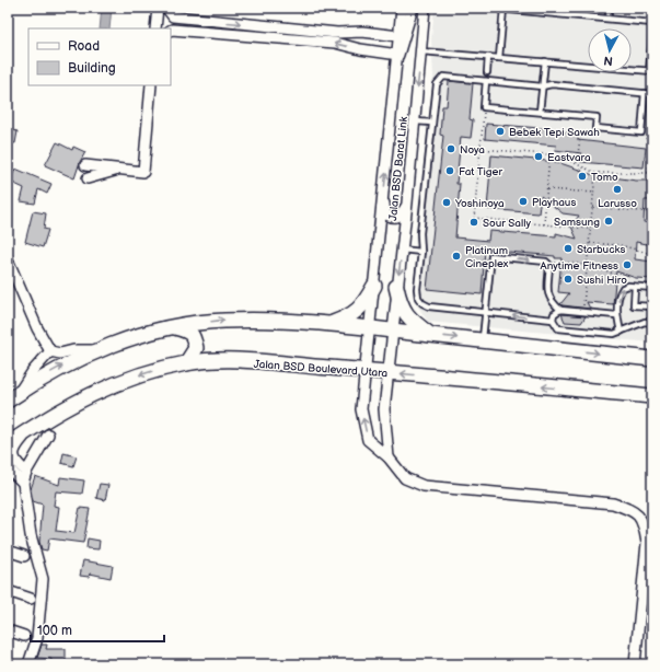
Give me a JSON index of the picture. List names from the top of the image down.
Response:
{
  "streets": {
    "main road": ["Jalan BSD Boulevard Utara"],
    "street": ["Jalan BSD Barat Link"]
  },
  "crossings": [
    ["Jalan BSD Barat Link", "Jalan BSD Boulevard Utara"]
  ],
  "places": [
    "Bebek Tepi Sawah",
    "Noya",
    "Eastvara",
    "Fat Tiger",
    "Tomo",
    "Larusso",
    "Playhaus",
    "Yoshinoya",
    "Samsung",
    "Sour Sally",
    "Starbucks",
    "Platinum Cineplex",
    "Anytime Fitness",
    "Sushi Hiro"
  ],
  "legend": ["Road", "Building"],
  "scale_bar": "100 m",
  "north": "bottom"
}
